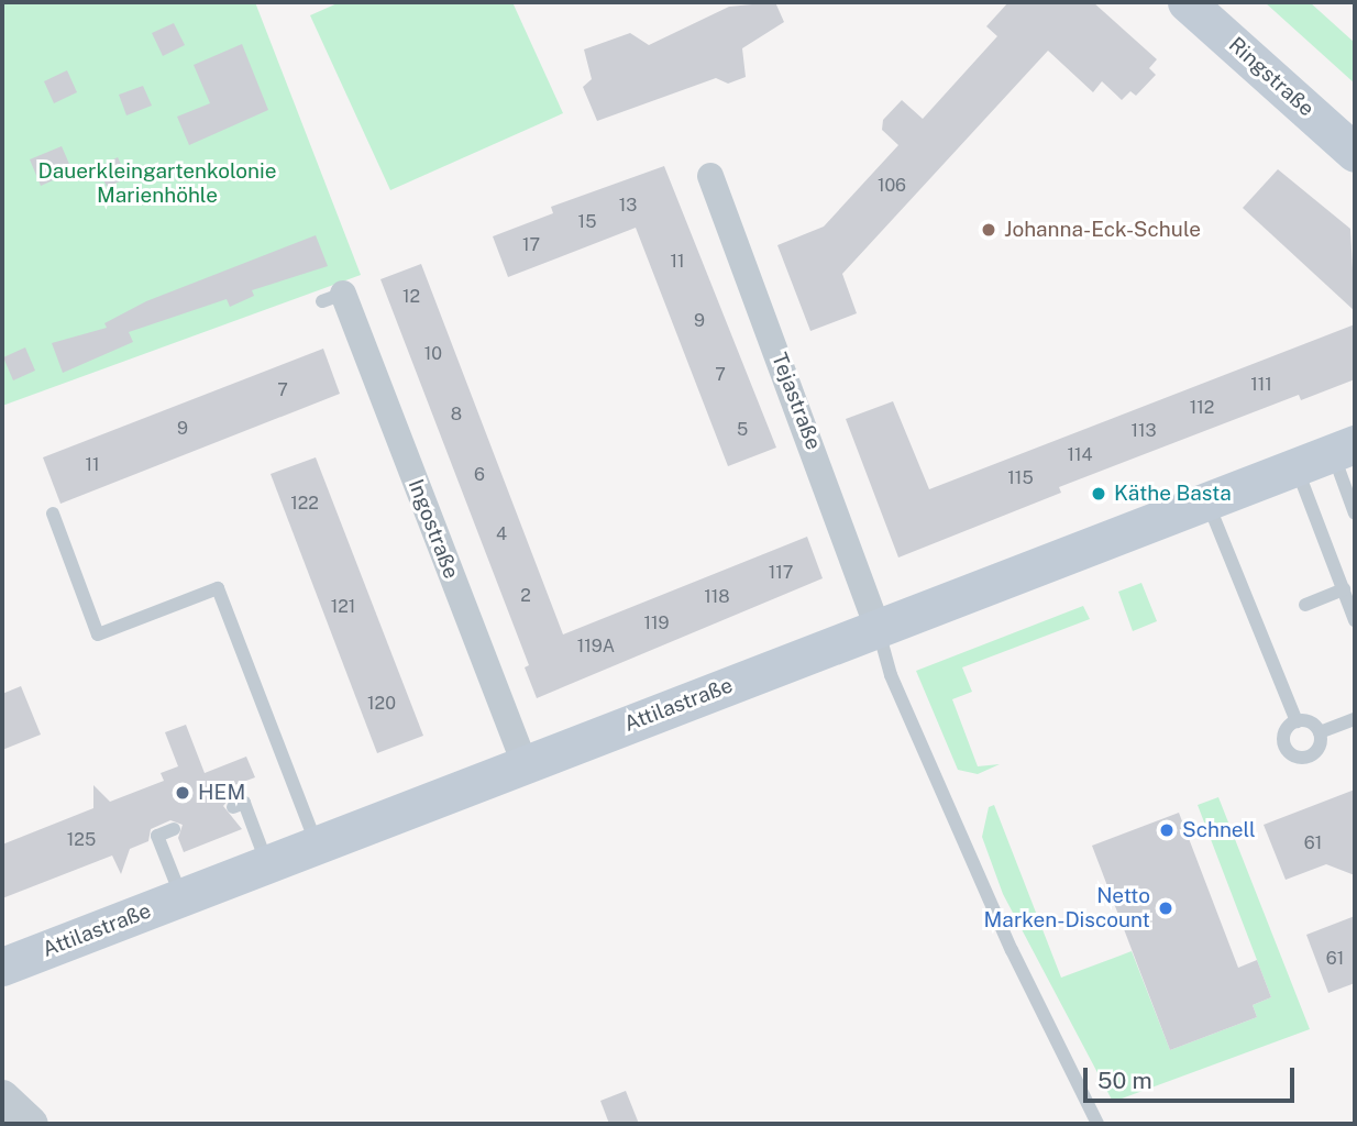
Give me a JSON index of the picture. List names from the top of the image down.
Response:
{
  "streets": {
    "main road": ["Ringstraße", "Attilastraße"],
    "street": ["Tejastraße", "Ingostraße"]
  },
  "crossings": [
    ["Tejastraße", "Attilastraße"],
    ["Ingostraße", "Attilastraße"]
  ],
  "parks": ["Dauerkleingartenkolonie Marienhöhle"],
  "places": [
    "Johanna-Eck-Schule",
    "Käthe Basta",
    "HEM",
    "Schnell",
    "Netto Marken-Discount"
  ],
  "house_numbers": [
    "106",
    "13",
    "15",
    "17",
    "11",
    "12",
    "9",
    "10",
    "7",
    "111",
    "7",
    "112",
    "8",
    "9",
    "5",
    "113",
    "114",
    "11",
    "6",
    "115",
    "122",
    "4",
    "117",
    "2",
    "118",
    "121",
    "119",
    "119A",
    "120",
    "125",
    "61",
    "61"
  ],
  "scale_bar": "50 m"
}
